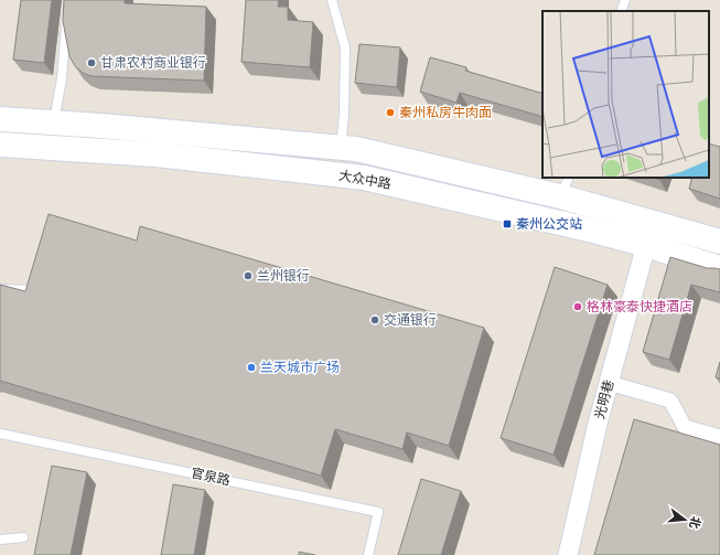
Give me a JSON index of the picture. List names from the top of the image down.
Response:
{
  "streets": {
    "main road": ["大众中路"],
    "street": ["光明巷"],
    "lane": ["官泉路"]
  },
  "crossings": [
    ["大众中路", "光明巷"]
  ],
  "places": {
    "other": [
      "甘肃农村商业银行",
      "秦州私房牛肉面",
      "兰州银行",
      "格林豪泰快捷酒店",
      "交通银行",
      "兰天城市广场"
    ],
    "transit": ["秦州公交站"]
  },
  "north": "right"
}
